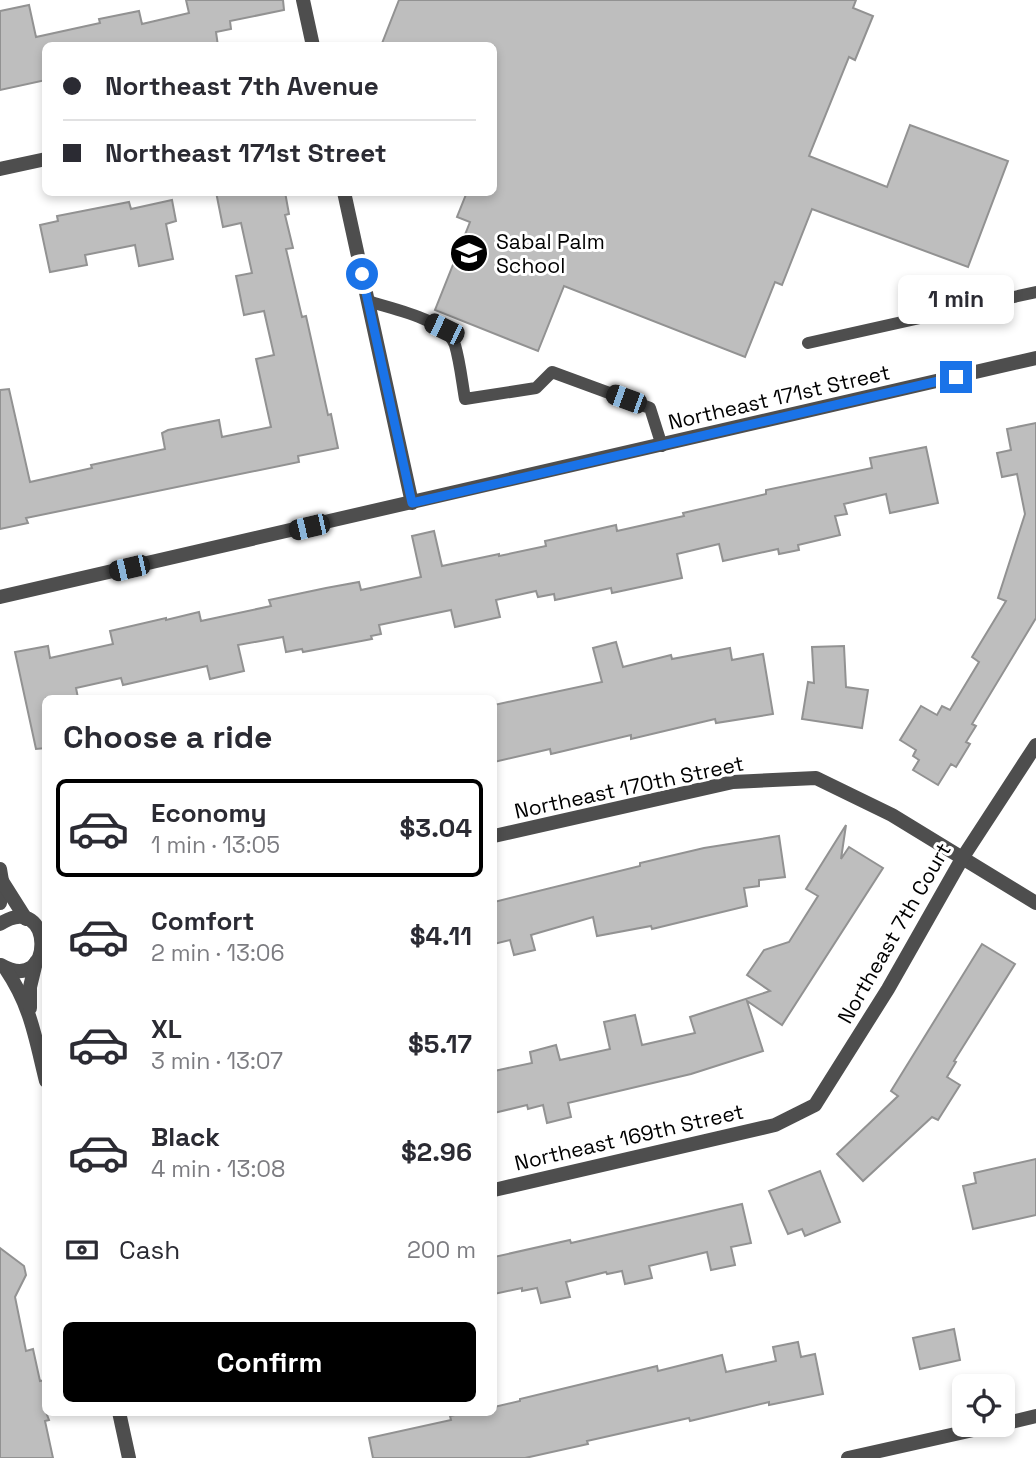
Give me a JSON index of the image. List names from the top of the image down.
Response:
{
  "streets": {
    "street": [
      "Northeast 171st Street",
      "Northeast 170th Street",
      "Northeast 7th Court",
      "Northeast 169th Street"
    ]
  },
  "crossings": [
    ["Northeast 170th Street", "Northeast 7th Court"],
    ["Northeast 7th Court", "Northeast 169th Street"]
  ],
  "places": {
    "school or university": ["Sabal Palm School"]
  },
  "page": {
    "banner": ["Northeast 7th Avenue", "Northeast 171st Street"],
    "bubble": "1 min",
    "heading": "Choose a ride",
    "list": [
      {
        "name": "Economy",
        "note": "1 min · 13:05",
        "value": "$3.04"
      },
      {
        "name": "Comfort",
        "note": "2 min · 13:06",
        "value": "$4.11"
      },
      {
        "name": "XL",
        "note": "3 min · 13:07",
        "value": "$5.17"
      },
      {
        "name": "Black",
        "note": "4 min · 13:08",
        "value": "$2.96"
      }
    ],
    "pay": ["Cash", "200 m"],
    "buttons": "Confirm"
  }
}
